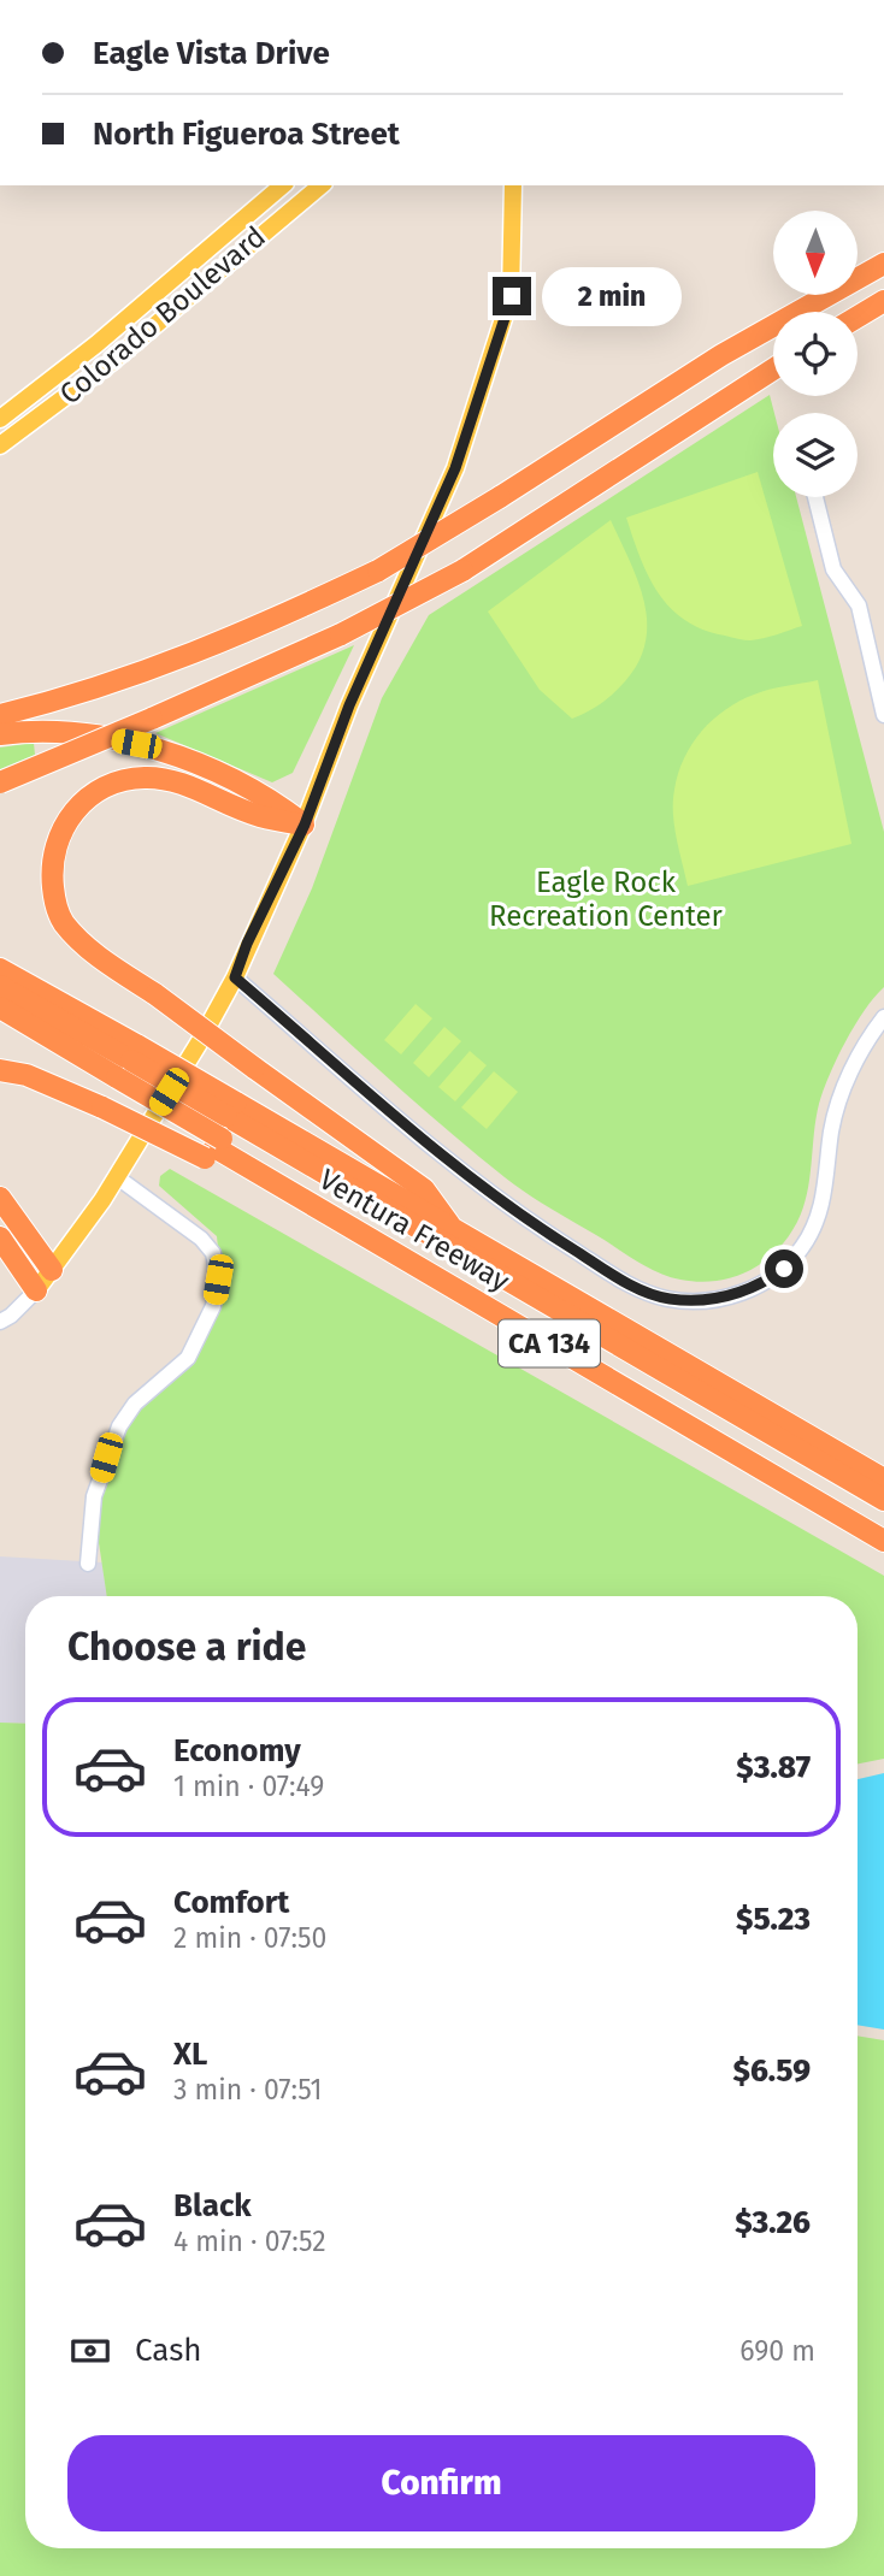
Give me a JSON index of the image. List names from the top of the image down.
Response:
{
  "streets": {
    "highway": ["Ventura Freeway", "CA 134"],
    "main road": ["Colorado Boulevard"]
  },
  "parks": ["Eagle Rock Recreation Center"],
  "north": "bottom",
  "page": {
    "banner": ["Eagle Vista Drive", "North Figueroa Street"],
    "bubble": "2 min",
    "heading": "Choose a ride",
    "list": [
      {
        "name": "Economy",
        "note": "1 min · 07:49",
        "value": "$3.87"
      },
      {
        "name": "Comfort",
        "note": "2 min · 07:50",
        "value": "$5.23"
      },
      {
        "name": "XL",
        "note": "3 min · 07:51",
        "value": "$6.59"
      },
      {
        "name": "Black",
        "note": "4 min · 07:52",
        "value": "$3.26"
      }
    ],
    "pay": ["Cash", "690 m"],
    "buttons": "Confirm"
  }
}
